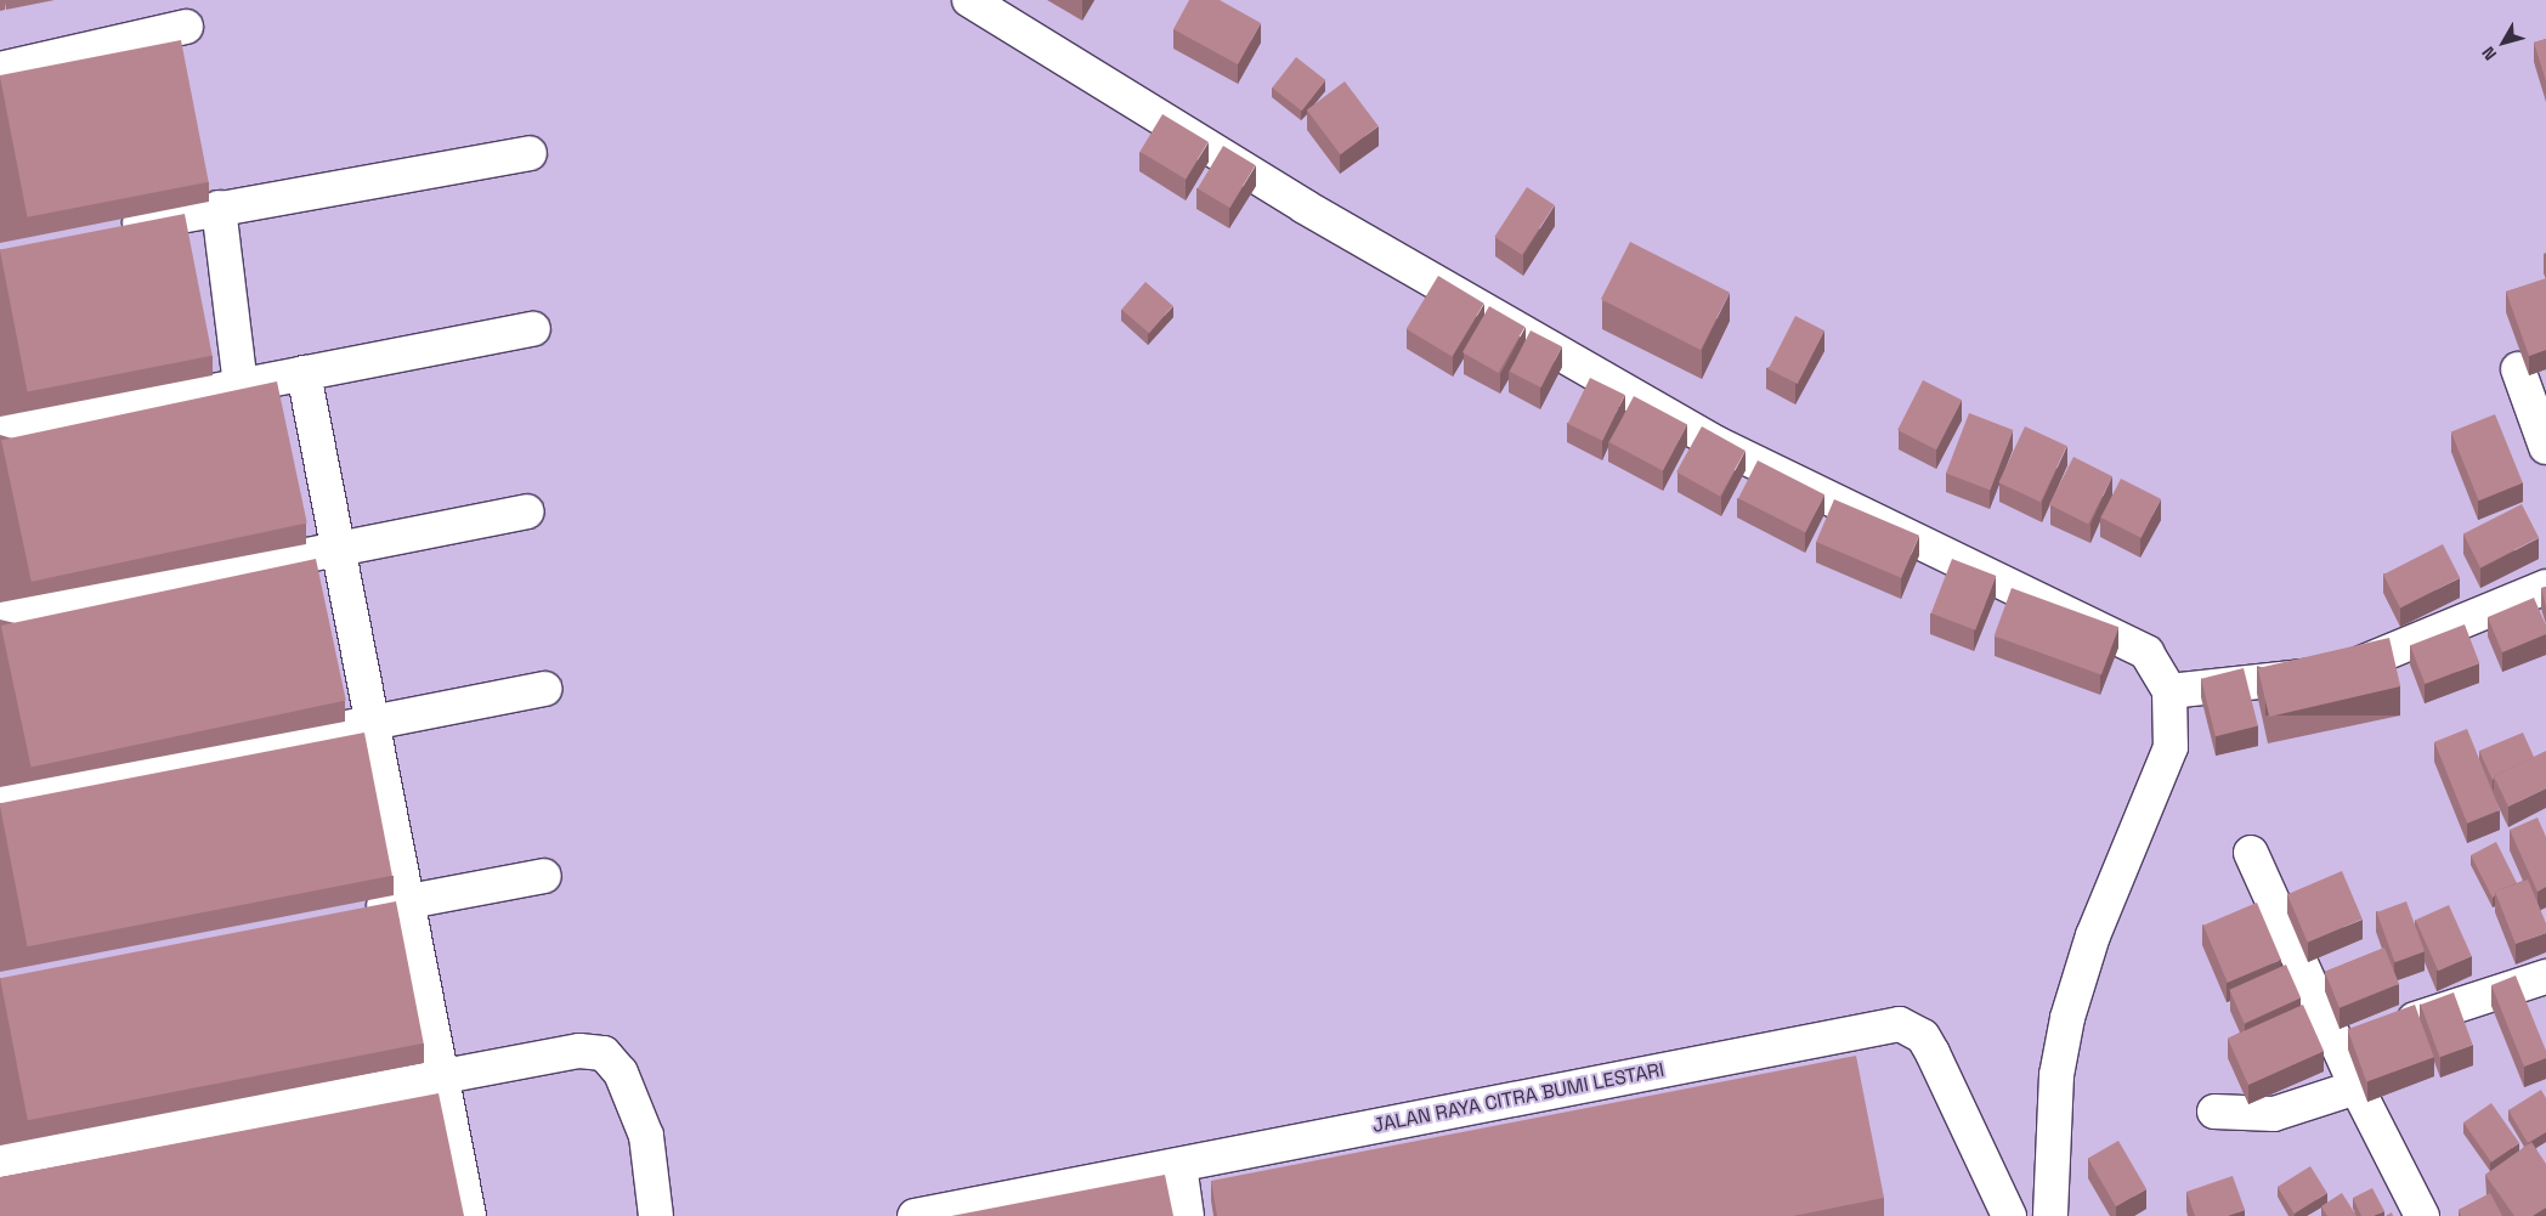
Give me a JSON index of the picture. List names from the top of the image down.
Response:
{
  "streets": {
    "street": ["JALAN RAYA CITRA BUMI LESTARI"]
  },
  "north": "bottom left"
}
